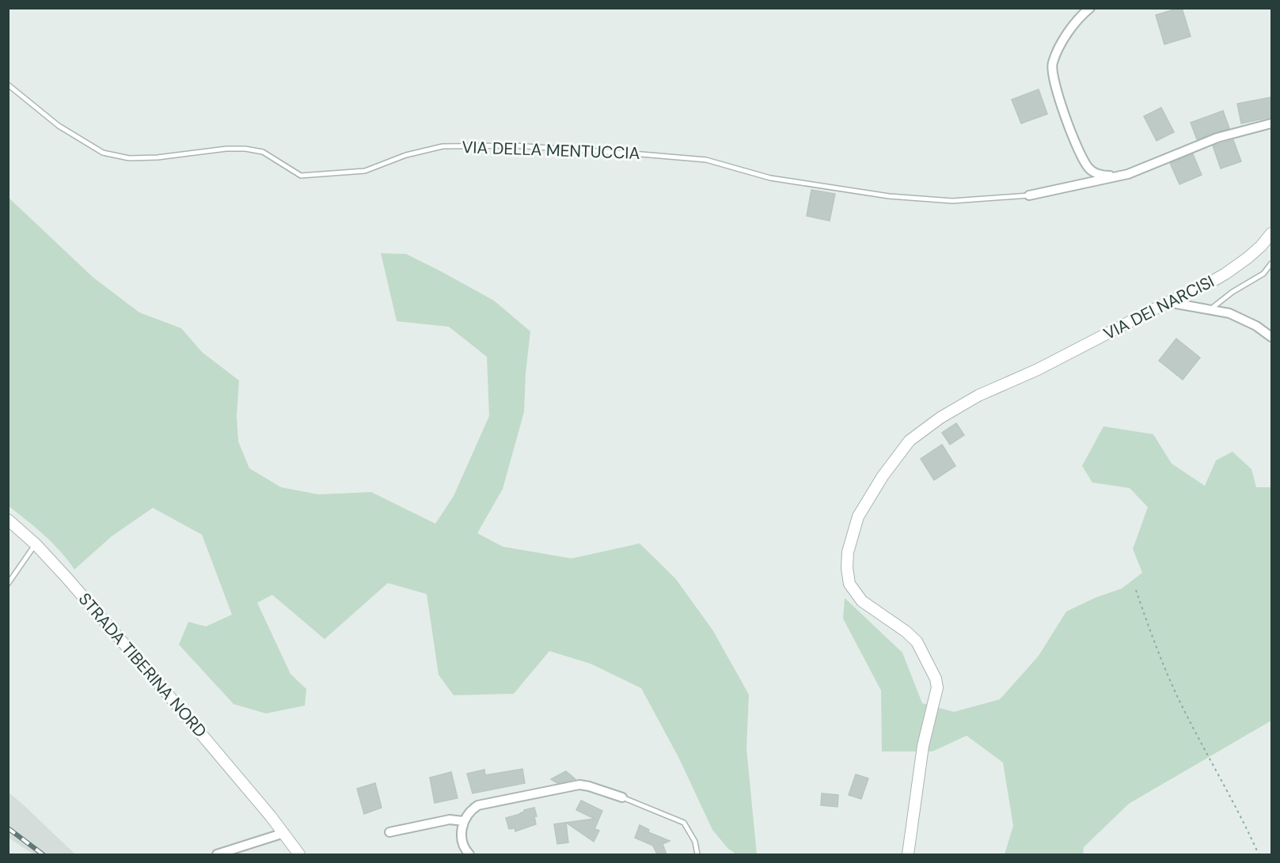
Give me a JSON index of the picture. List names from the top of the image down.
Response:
{
  "streets": {
    "street": ["VIA DELLA MENTUCCIA", "VIA DEI NARCISI", "STRADA TIBERINA NORD"]
  }
}
